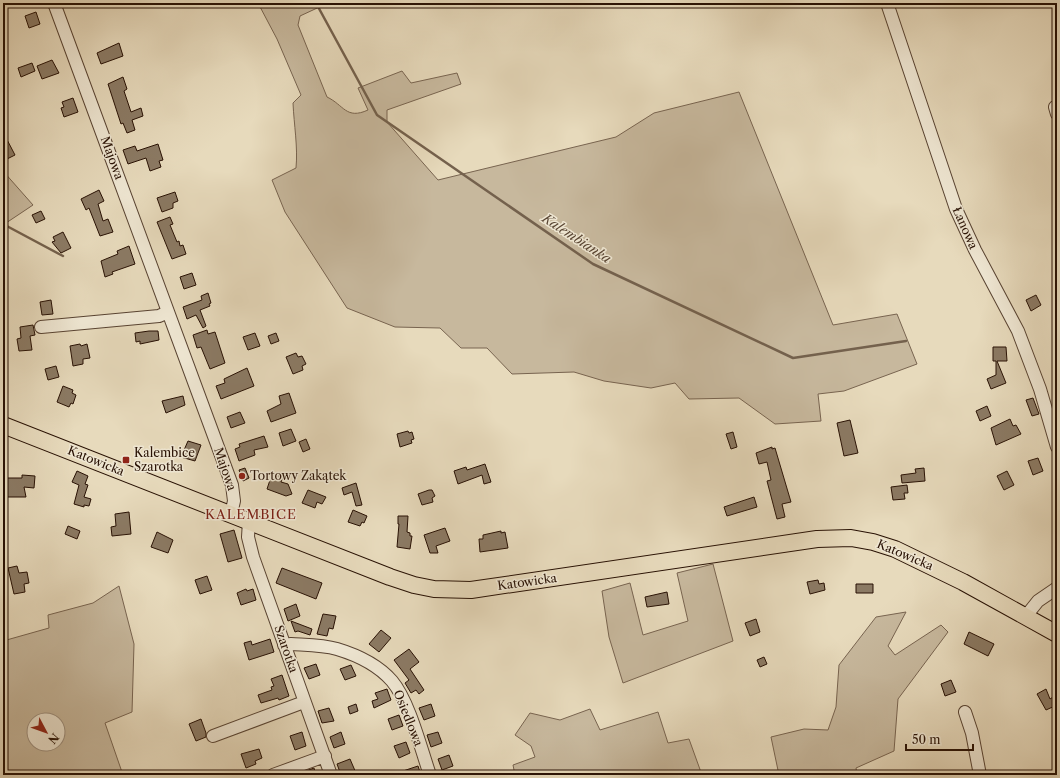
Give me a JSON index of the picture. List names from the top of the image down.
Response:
{
  "streets": {
    "main road": ["Katowicka"],
    "street": [
      "Majowa",
      "Łanowa",
      "Szarotka",
      "Osiedlowa"
    ]
  },
  "crossings": [
    ["Majowa", "Katowicka"],
    ["Katowicka", "Szarotka"],
    ["Szarotka", "Osiedlowa"]
  ],
  "districts": ["KALEMBICE"],
  "water": ["Kalembianka"],
  "places": {
    "transit": ["Kalembice Szarotka"],
    "other": ["Tortowy Zakątek"]
  },
  "scale_bar": "50 m",
  "north": "bottom right"
}
